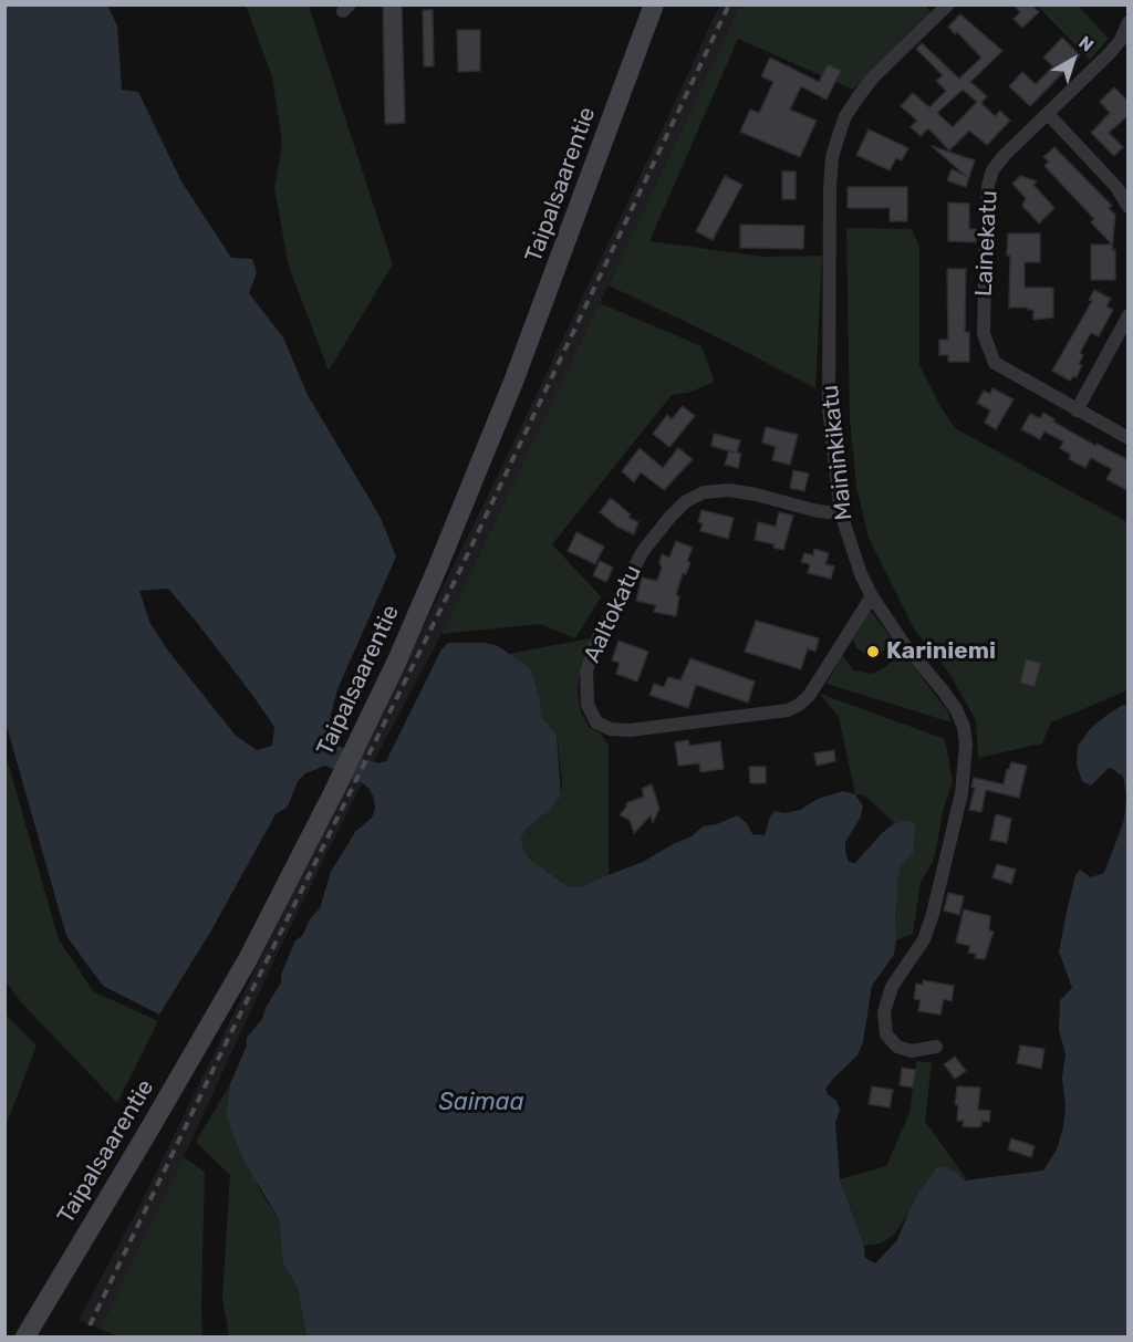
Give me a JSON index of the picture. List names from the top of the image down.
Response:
{
  "streets": {
    "main road": ["Taipalsaarentie"],
    "street": ["Lainekatu", "Maininkikatu", "Aaltokatu"]
  },
  "crossings": [
    ["Maininkikatu", "Aaltokatu"]
  ],
  "water": ["Saimaa"],
  "places": ["Kariniemi"],
  "north": "top right"
}
